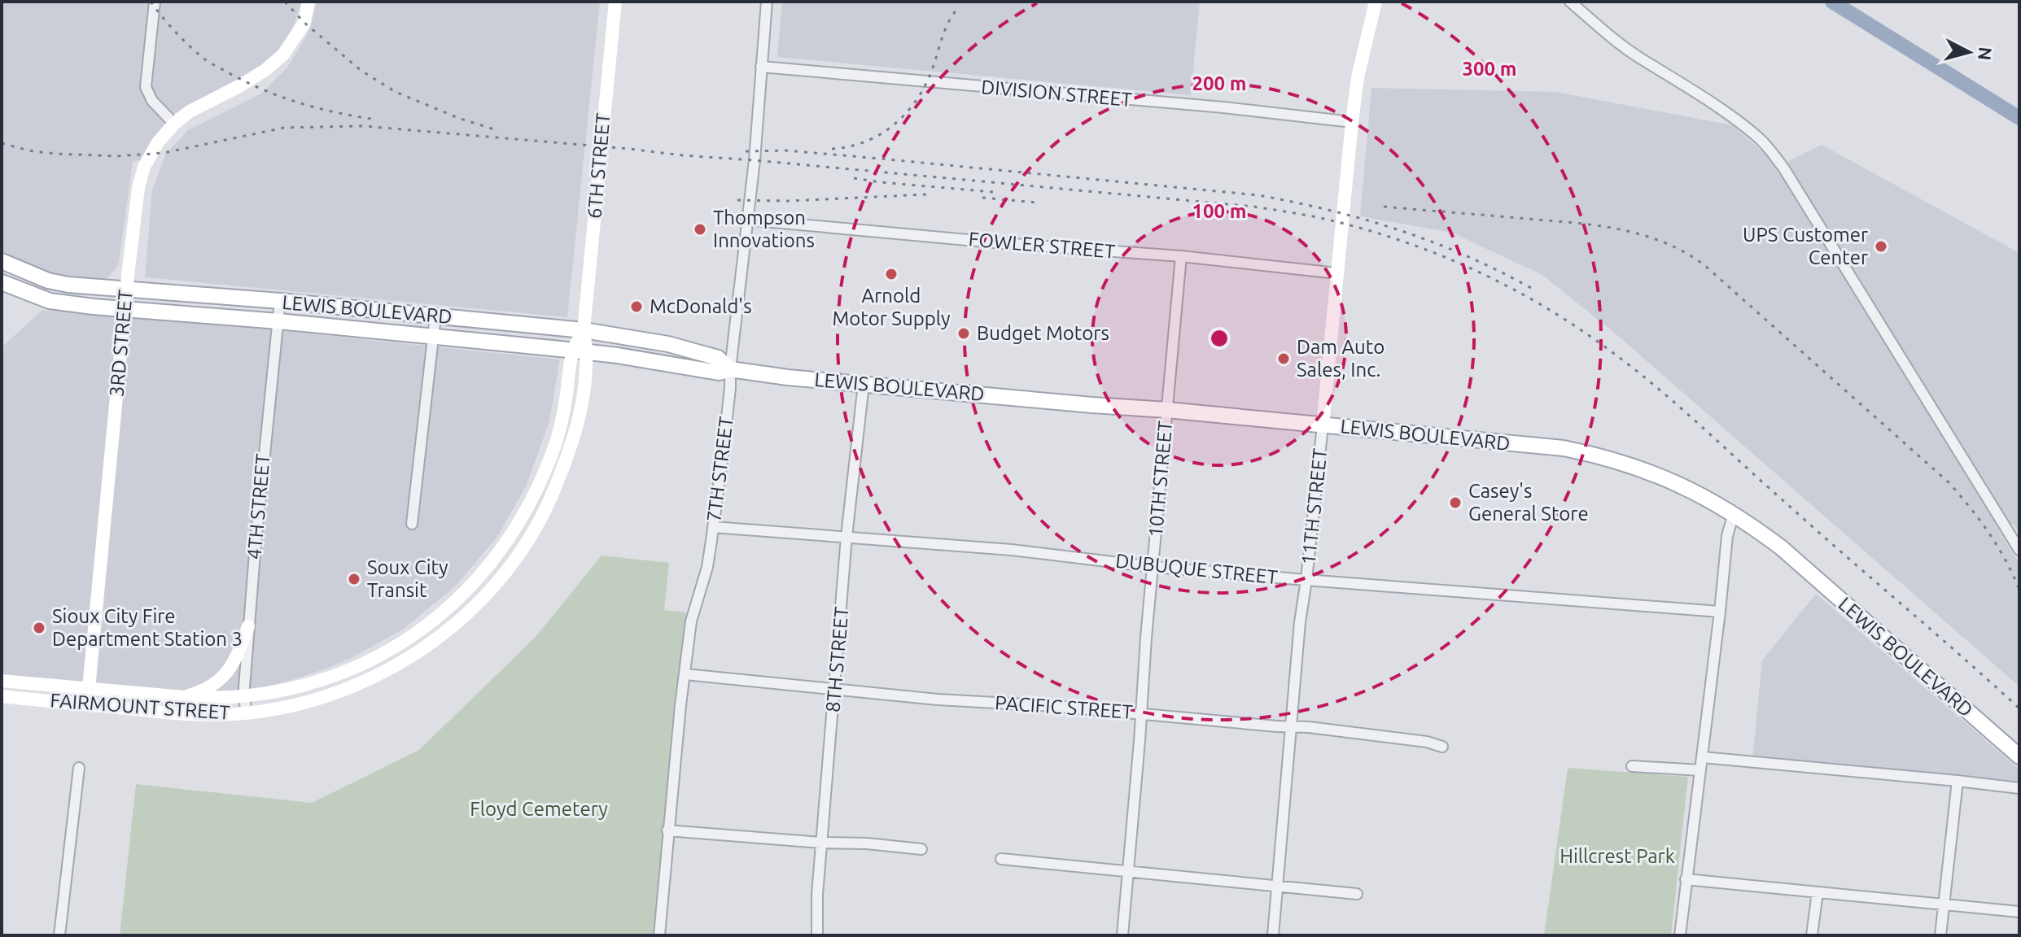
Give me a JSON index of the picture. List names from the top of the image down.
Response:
{
  "streets": {
    "main road": [
      "6TH STREET",
      "LEWIS BOULEVARD",
      "3RD STREET",
      "11TH STREET",
      "FAIRMOUNT STREET"
    ],
    "street": [
      "DIVISION STREET",
      "FOWLER STREET",
      "7TH STREET",
      "10TH STREET",
      "4TH STREET",
      "DUBUQUE STREET",
      "8TH STREET",
      "PACIFIC STREET"
    ]
  },
  "crossings": [
    ["DIVISION STREET", "7TH STREET"],
    ["DIVISION STREET", "11TH STREET"],
    ["6TH STREET", "LEWIS BOULEVARD"],
    ["6TH STREET", "FAIRMOUNT STREET"],
    ["FOWLER STREET", "7TH STREET"],
    ["FOWLER STREET", "10TH STREET"],
    ["FOWLER STREET", "11TH STREET"],
    ["LEWIS BOULEVARD", "3RD STREET"],
    ["LEWIS BOULEVARD", "7TH STREET"],
    ["LEWIS BOULEVARD", "10TH STREET"],
    ["LEWIS BOULEVARD", "4TH STREET"],
    ["LEWIS BOULEVARD", "11TH STREET"],
    ["LEWIS BOULEVARD", "8TH STREET"],
    ["LEWIS BOULEVARD", "FAIRMOUNT STREET"],
    ["3RD STREET", "FAIRMOUNT STREET"],
    ["7TH STREET", "DUBUQUE STREET"],
    ["7TH STREET", "PACIFIC STREET"],
    ["10TH STREET", "DUBUQUE STREET"],
    ["10TH STREET", "PACIFIC STREET"],
    ["4TH STREET", "FAIRMOUNT STREET"],
    ["11TH STREET", "DUBUQUE STREET"],
    ["11TH STREET", "PACIFIC STREET"],
    ["DUBUQUE STREET", "8TH STREET"],
    ["8TH STREET", "PACIFIC STREET"]
  ],
  "parks": ["Floyd Cemetery", "Hillcrest Park"],
  "places": [
    "Thompson Innovations",
    "UPS Customer Center",
    "Arnold Motor Supply",
    "McDonald's",
    "Budget Motors",
    "Dam Auto Sales, Inc.",
    "Casey's General Store",
    "Soux City Transit",
    "Sioux City Fire Department Station 3"
  ],
  "north": "right",
  "rings": ["300 m", "200 m", "100 m"]
}
